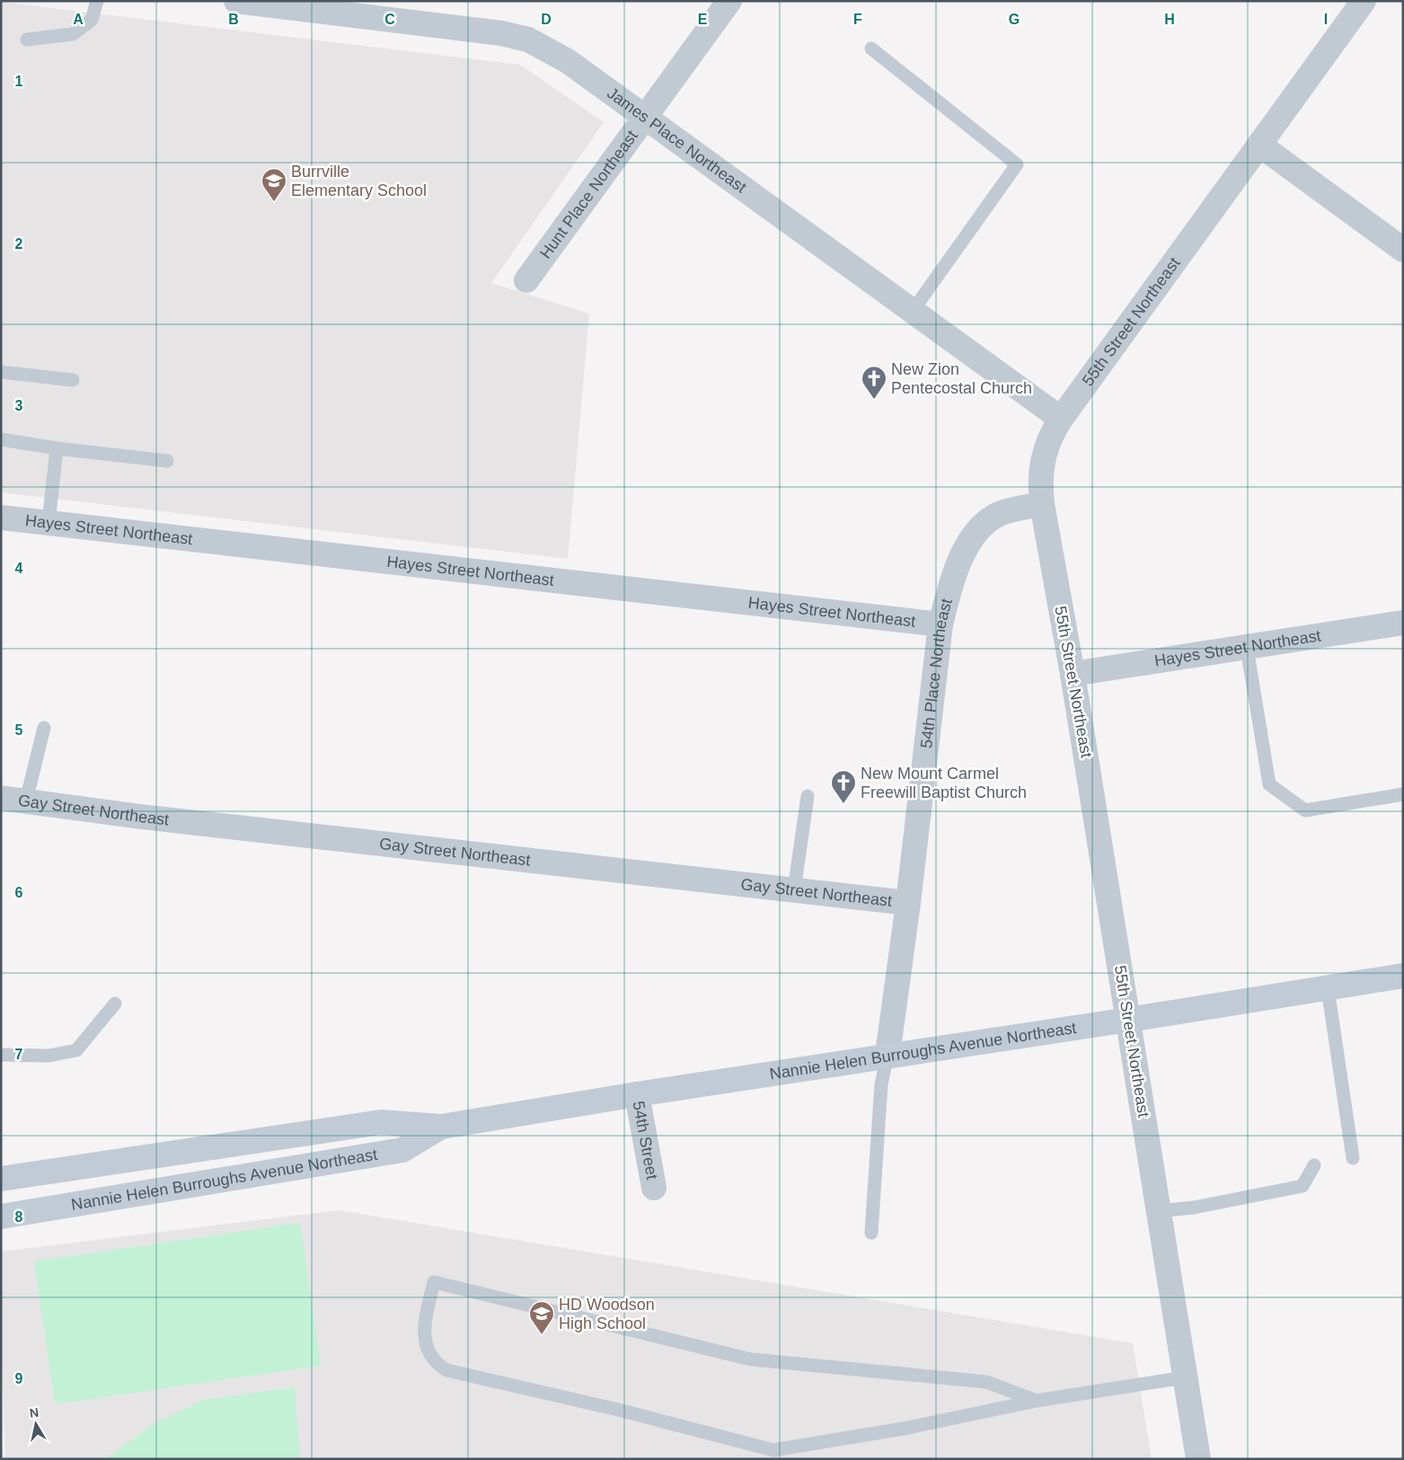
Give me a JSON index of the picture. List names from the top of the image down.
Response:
{
  "streets": {
    "main road": ["Nannie Helen Burroughs Avenue Northeast"],
    "street": [
      "James Place Northeast",
      "Hunt Place Northeast",
      "55th Street Northeast",
      "Hayes Street Northeast",
      "54th Place Northeast",
      "Gay Street Northeast",
      "54th Street"
    ]
  },
  "crossings": [
    ["James Place Northeast", "Hunt Place Northeast"],
    ["James Place Northeast", "55th Street Northeast"],
    ["55th Street Northeast", "Hayes Street Northeast"],
    ["55th Street Northeast", "54th Place Northeast"],
    ["55th Street Northeast", "Nannie Helen Burroughs Avenue Northeast"],
    ["Hayes Street Northeast", "54th Place Northeast"],
    ["54th Place Northeast", "Gay Street Northeast"],
    ["54th Place Northeast", "Nannie Helen Burroughs Avenue Northeast"],
    ["Nannie Helen Burroughs Avenue Northeast", "54th Street"]
  ],
  "places": {
    "school or university": ["Burrville Elementary School", "HD Woodson High School"],
    "church": ["New Zion Pentecostal Church", "New Mount Carmel Freewill Baptist Church"]
  },
  "north": "top",
  "grid": {
    "columns": [
      "A",
      "B",
      "C",
      "D",
      "E",
      "F",
      "G",
      "H",
      "I"
    ],
    "rows": [
      "1",
      "2",
      "3",
      "4",
      "5",
      "6",
      "7",
      "8",
      "9"
    ]
  }
}
